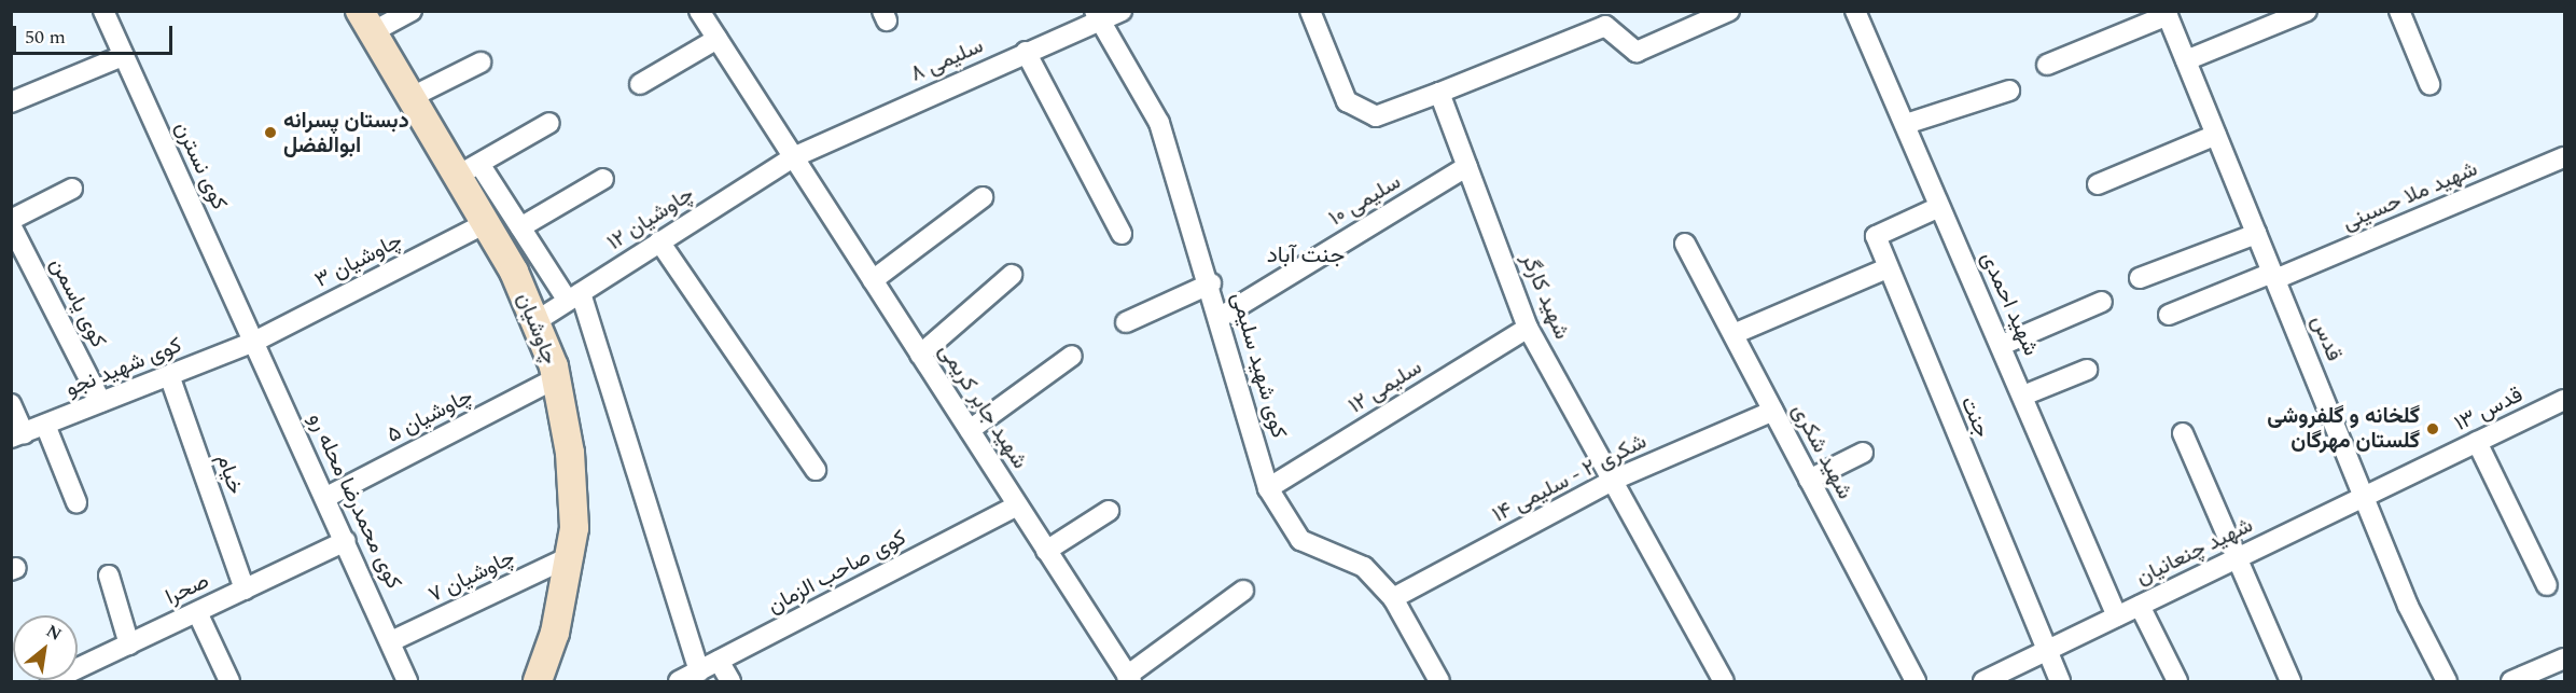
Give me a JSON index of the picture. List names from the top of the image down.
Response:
{
  "streets": {
    "main road": ["چاوشیان"],
    "street": [
      "سلیمی ۸",
      "کوی نسترن",
      "شهید ملا حسینی",
      "سلیمی ۱۰",
      "چاوشیان ۱۲",
      "چاوشیان ۳",
      "شهید کارگر",
      "کوی یاسمن",
      "شهید احمدی",
      "قدس",
      "کوی شهید سلیمی",
      "کوی شهید نجو",
      "سلیمی ۱۲",
      "شهید جابر کریمی",
      "قدس ۱۳",
      "چاوشیان ۵",
      "جنت",
      "شهید شکری",
      "خیام",
      "شکری ۲ - سلیمی ۱۴",
      "کوی محمدرضا محله رو",
      "شهید چنعانیان",
      "کوی صاحب الزمان",
      "چاوشیان ۷",
      "صحرا"
    ]
  },
  "crossings": [
    ["سلیمی ۸", "چاوشیان ۱۲"],
    ["سلیمی ۸", "کوی شهید سلیمی"],
    ["سلیمی ۸", "شهید جابر کریمی"],
    ["کوی نسترن", "چاوشیان ۳"],
    ["کوی نسترن", "کوی شهید نجو"],
    ["کوی نسترن", "کوی محمدرضا محله رو"],
    ["شهید ملا حسینی", "قدس"],
    ["سلیمی ۱۰", "شهید کارگر"],
    ["سلیمی ۱۰", "کوی شهید سلیمی"],
    ["چاوشیان ۱۲", "چاوشیان"],
    ["چاوشیان ۱۲", "شهید جابر کریمی"],
    ["چاوشیان ۳", "چاوشیان"],
    ["چاوشیان ۳", "کوی شهید نجو"],
    ["چاوشیان ۳", "کوی محمدرضا محله رو"],
    ["شهید کارگر", "سلیمی ۱۲"],
    ["شهید کارگر", "شکری ۲ - سلیمی ۱۴"],
    ["کوی یاسمن", "کوی شهید نجو"],
    ["شهید احمدی", "جنت"],
    ["شهید احمدی", "شهید چنعانیان"],
    ["چاوشیان", "چاوشیان ۵"],
    ["چاوشیان", "چاوشیان ۷"],
    ["قدس", "قدس ۱۳"],
    ["قدس", "شهید چنعانیان"],
    ["کوی شهید سلیمی", "سلیمی ۱۲"],
    ["کوی شهید سلیمی", "شکری ۲ - سلیمی ۱۴"],
    ["کوی شهید نجو", "خیام"],
    ["کوی شهید نجو", "کوی محمدرضا محله رو"],
    ["شهید جابر کریمی", "کوی صاحب الزمان"],
    ["قدس ۱۳", "شهید چنعانیان"],
    ["چاوشیان ۵", "کوی محمدرضا محله رو"],
    ["جنت", "شهید چنعانیان"],
    ["شهید شکری", "شکری ۲ - سلیمی ۱۴"],
    ["خیام", "صحرا"],
    ["کوی محمدرضا محله رو", "چاوشیان ۷"],
    ["کوی محمدرضا محله رو", "صحرا"]
  ],
  "districts": ["جنت آباد"],
  "places": ["دبستان پسرانه ابوالفضل", "گلخانه و گلفروشی گلستان مهرگان"],
  "scale_bar": "50 m",
  "north": "top right"
}
